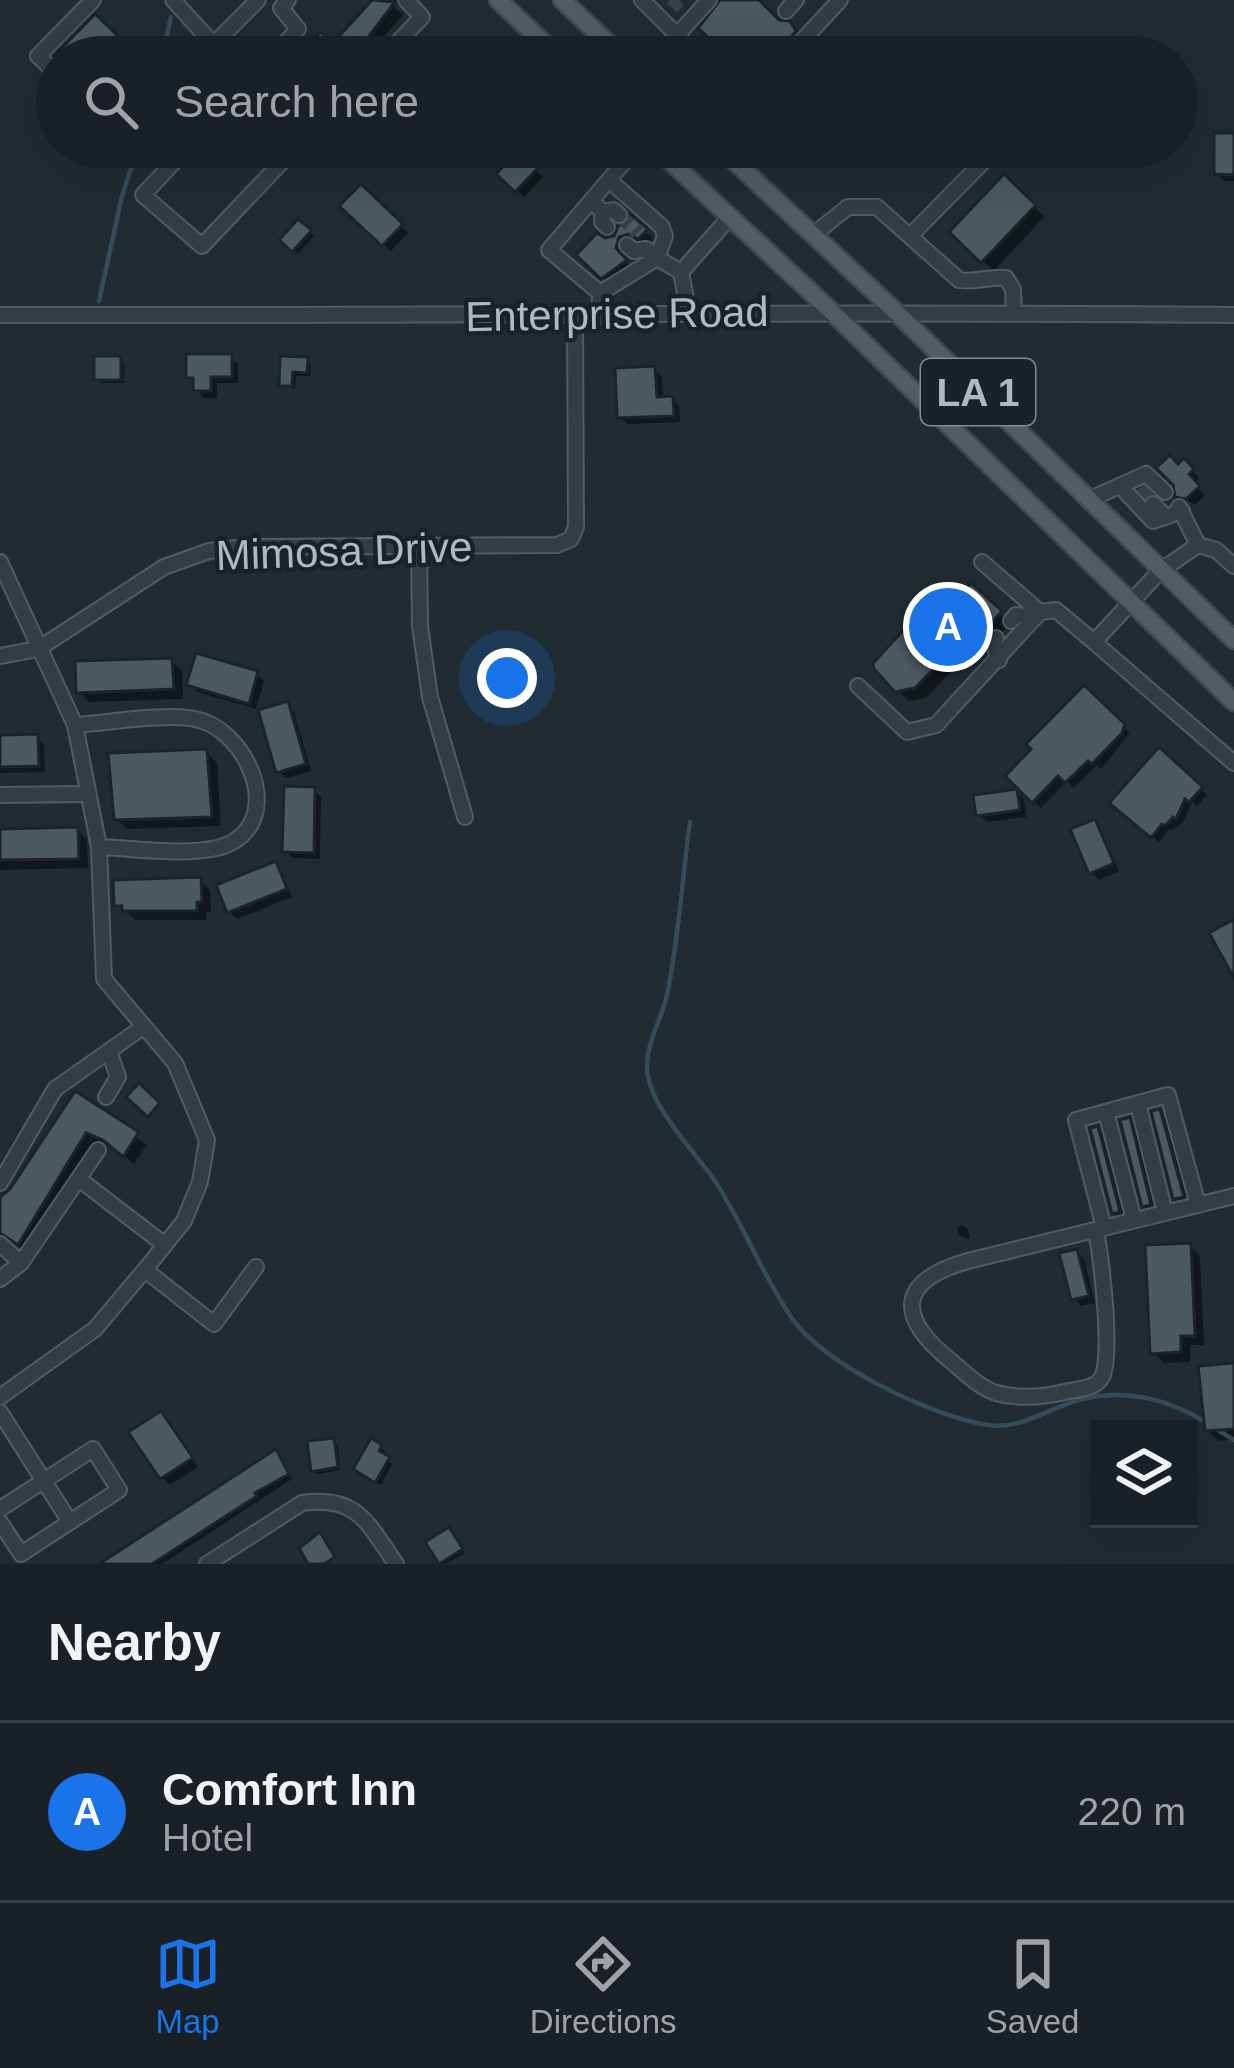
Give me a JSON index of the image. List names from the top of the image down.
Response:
{
  "streets": {
    "main road": ["LA 1"],
    "street": ["Enterprise Road", "Mimosa Drive"]
  },
  "crossings": [
    ["Enterprise Road", "LA 1"],
    ["Enterprise Road", "Mimosa Drive"]
  ],
  "page": {
    "search": "Search here",
    "pins": "A",
    "heading": "Nearby",
    "list": [
      {
        "mark": "A",
        "name": "Comfort Inn",
        "note": "Hotel",
        "value": "220 m"
      }
    ],
    "nav": ["Map", "Directions", "Saved"]
  }
}
